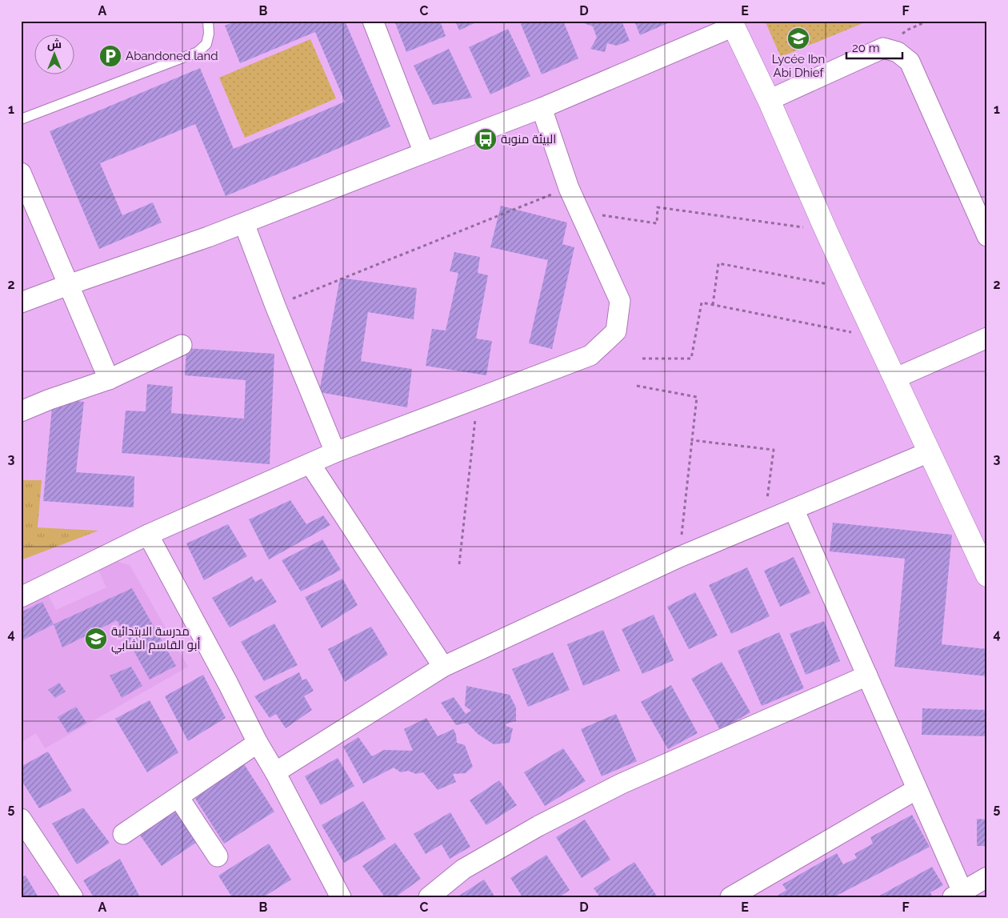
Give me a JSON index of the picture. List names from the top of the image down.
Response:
{
  "places": {
    "school or university": ["Lycée Ibn Abi Dhief", "مدرسة الابتدائية أبو القاسم الشابي"],
    "parking": ["Abandoned land"],
    "bus stop": ["البيئة منوبة"]
  },
  "scale_bar": "20 m",
  "north": "top",
  "grid": {
    "columns": [
      "A",
      "B",
      "C",
      "D",
      "E",
      "F"
    ],
    "rows": [
      "1",
      "2",
      "3",
      "4",
      "5"
    ]
  }
}
